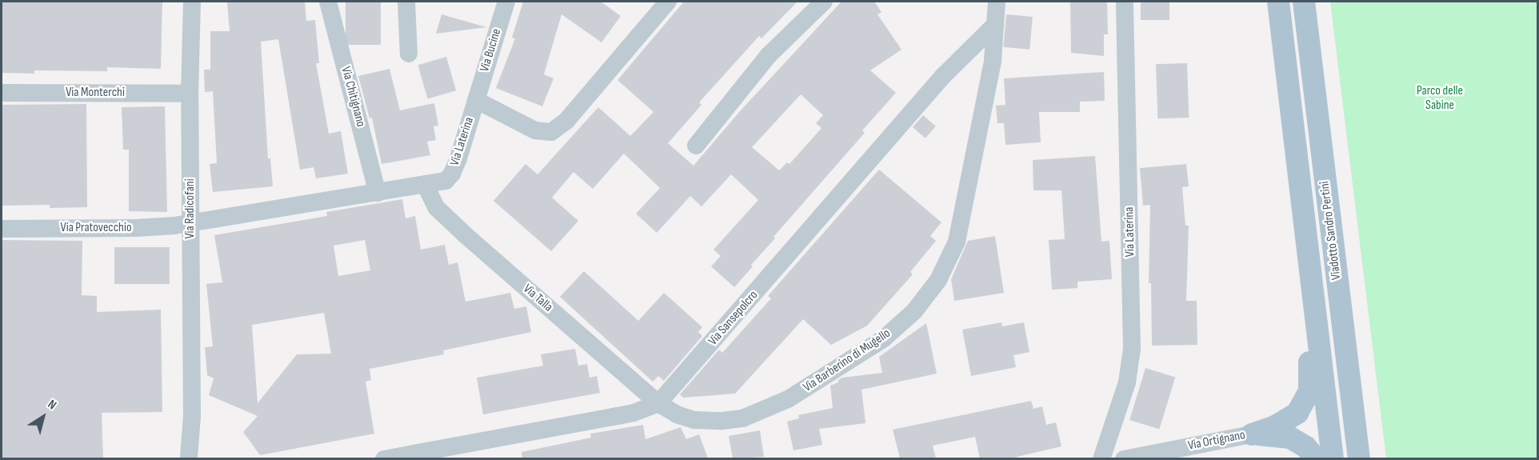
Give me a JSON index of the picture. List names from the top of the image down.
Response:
{
  "streets": {
    "main road": ["Viadotto Sandro Pertini"],
    "street": [
      "Via Bucine",
      "Via Monterchi",
      "Via Chitignano",
      "Via Laterina",
      "Via Radicofani",
      "Via Pratovecchio",
      "Via Talla",
      "Via Sansepolcro",
      "Via Barberino di Mugello",
      "Via Ortignano"
    ]
  },
  "crossings": [
    ["Via Bucine", "Via Laterina"],
    ["Via Monterchi", "Via Radicofani"],
    ["Via Chitignano", "Via Laterina"],
    ["Via Laterina", "Via Radicofani"],
    ["Via Laterina", "Via Pratovecchio"],
    ["Via Laterina", "Via Talla"],
    ["Via Radicofani", "Via Pratovecchio"],
    ["Via Talla", "Via Sansepolcro"],
    ["Via Talla", "Via Barberino di Mugello"],
    ["Via Sansepolcro", "Via Barberino di Mugello"]
  ],
  "parks": ["Parco delle Sabine"],
  "north": "top right"
}
